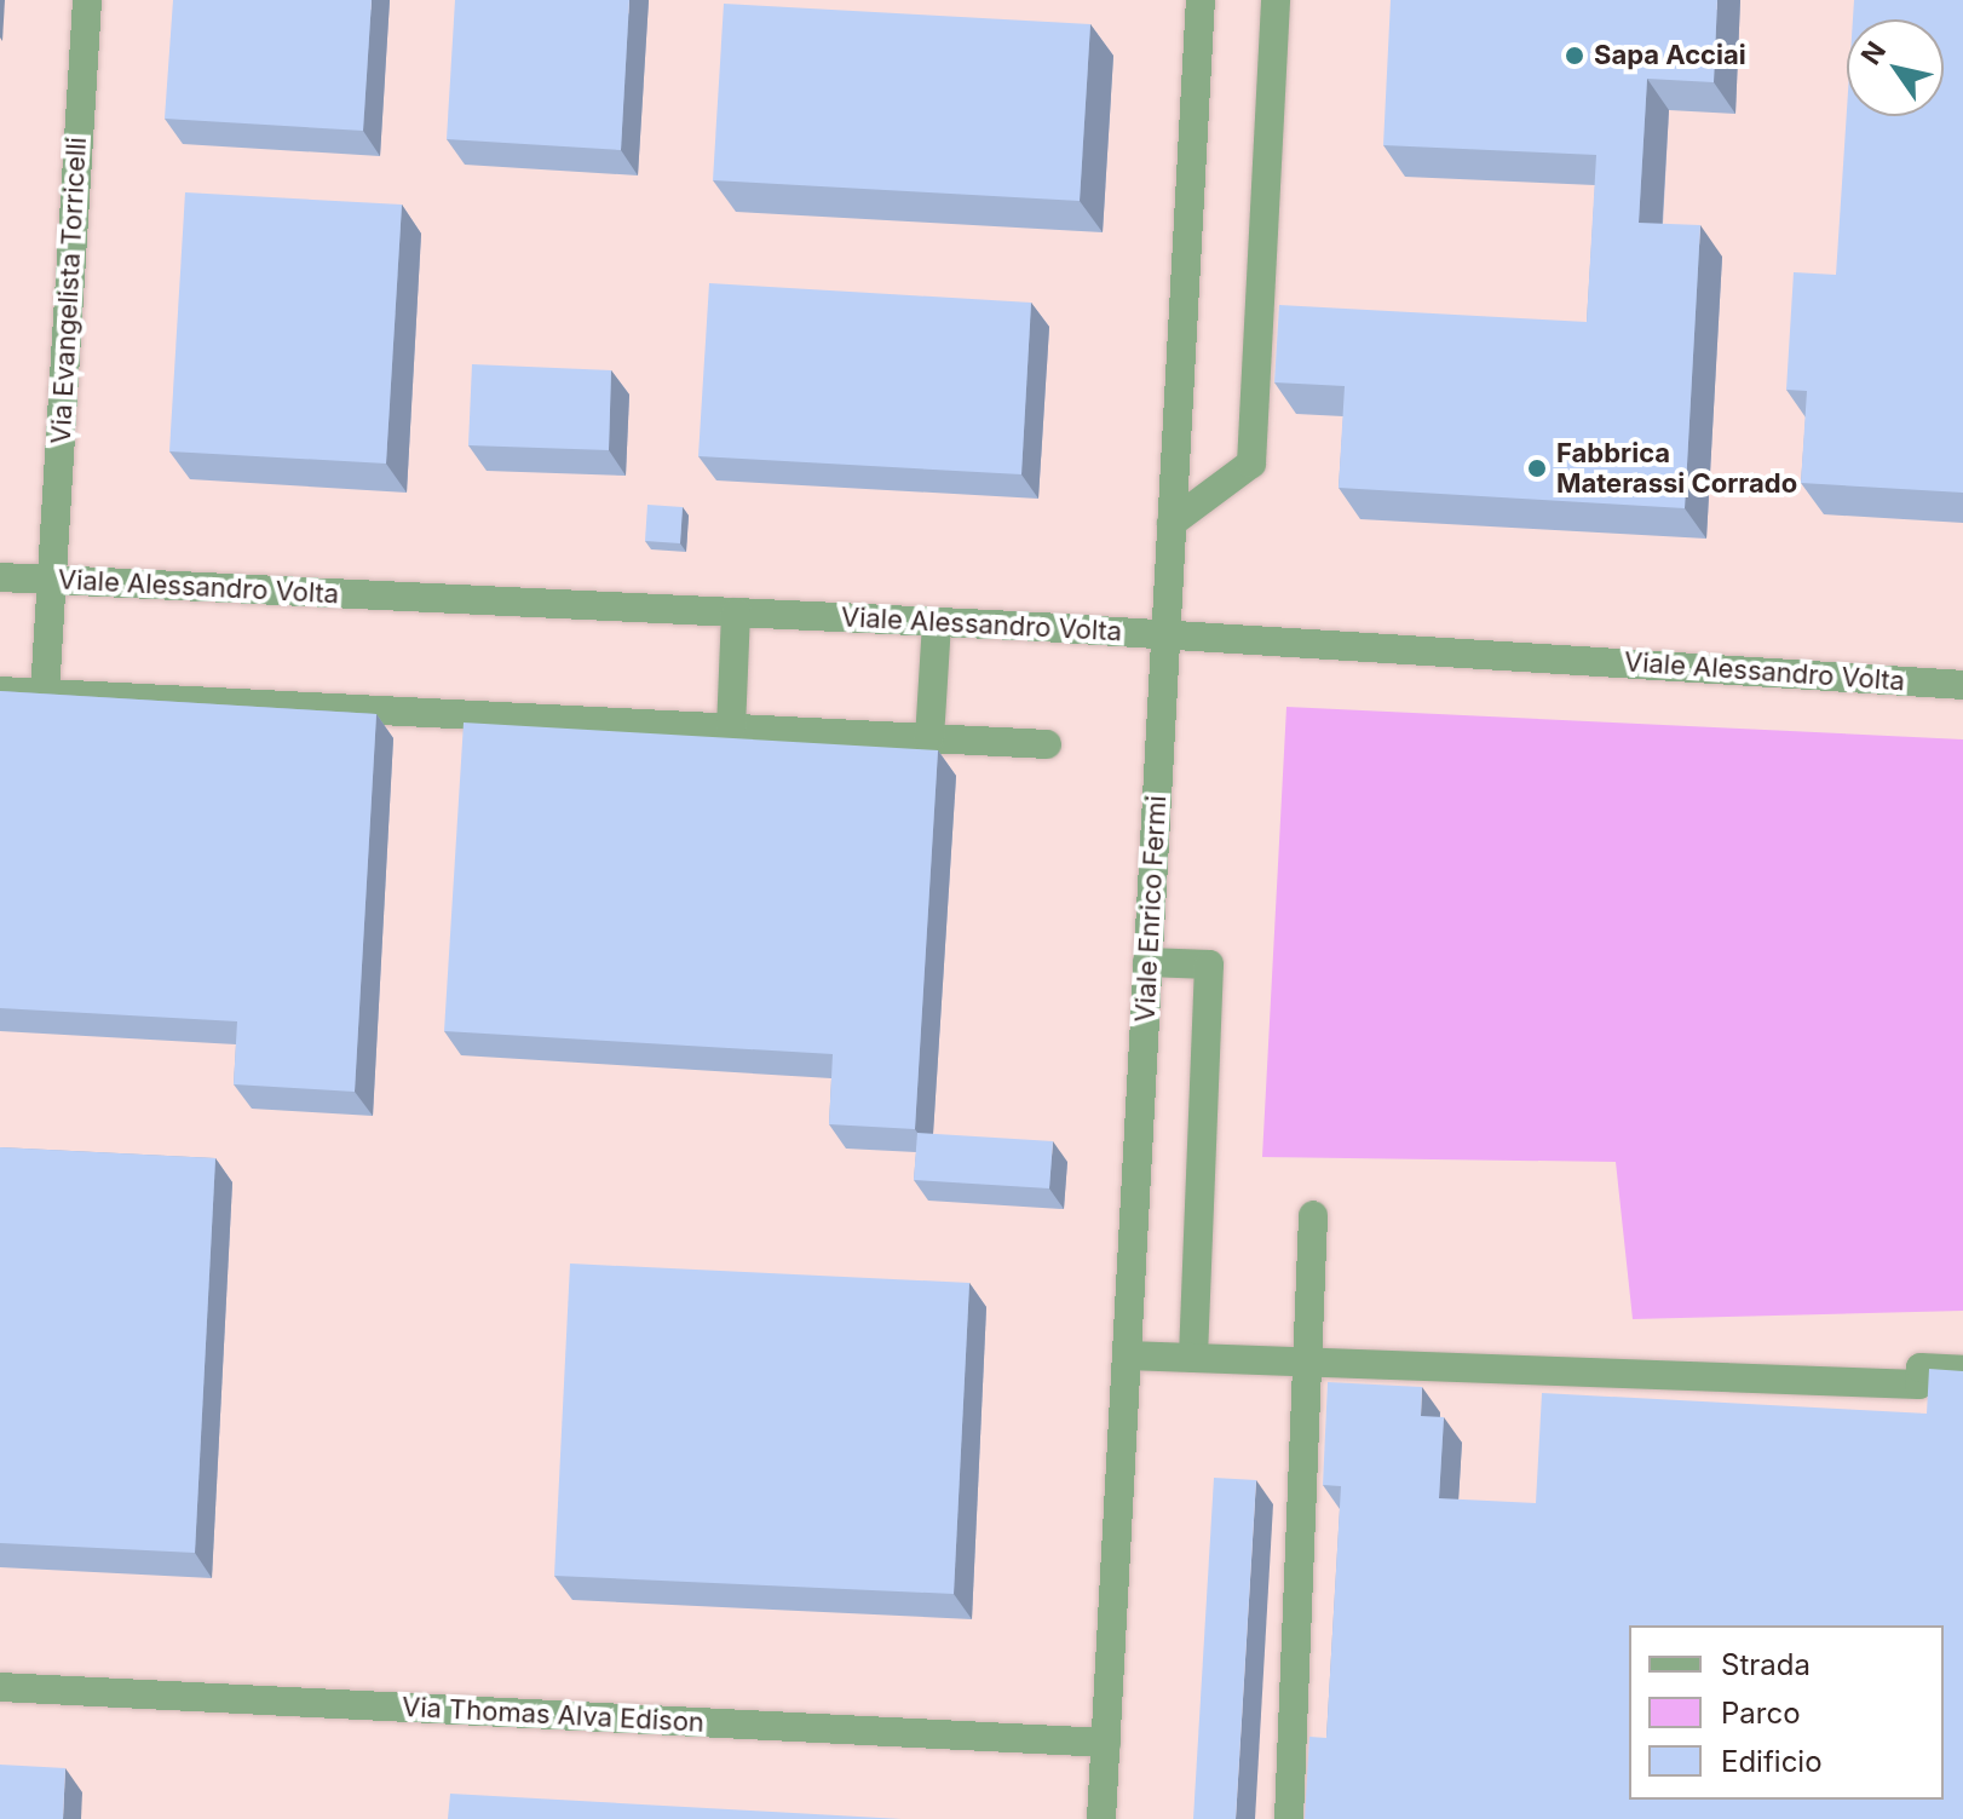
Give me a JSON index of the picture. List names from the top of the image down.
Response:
{
  "streets": {
    "street": [
      "Via Evangelista Torricelli",
      "Viale Alessandro Volta",
      "Viale Enrico Fermi",
      "Via Thomas Alva Edison"
    ]
  },
  "crossings": [
    ["Via Evangelista Torricelli", "Viale Alessandro Volta"],
    ["Viale Alessandro Volta", "Viale Enrico Fermi"],
    ["Viale Enrico Fermi", "Via Thomas Alva Edison"]
  ],
  "places": ["Sapa Acciai", "Fabbrica Materassi Corrado"],
  "legend": ["Strada", "Parco", "Edificio"],
  "north": "top left"
}
